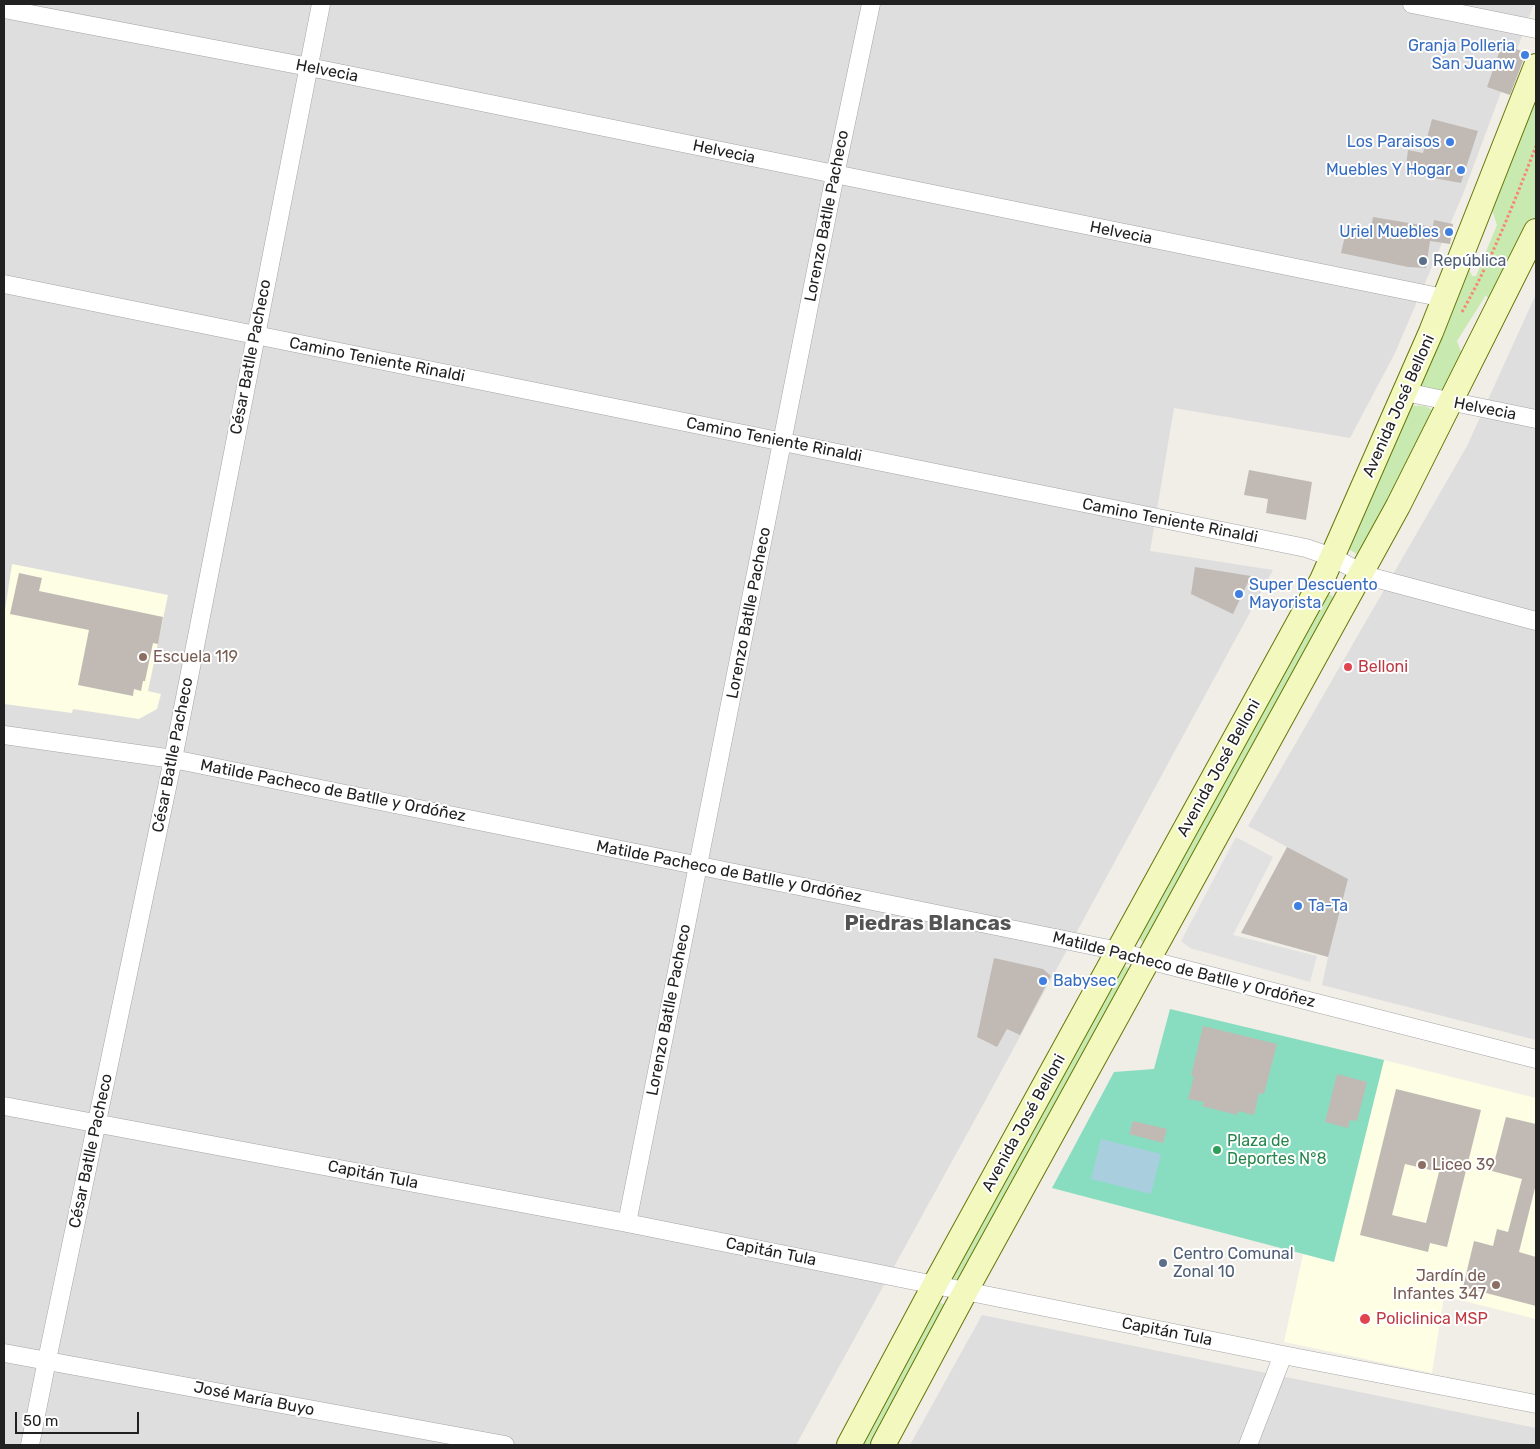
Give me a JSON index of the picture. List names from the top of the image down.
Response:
{
  "streets": {
    "main road": ["Avenida José Belloni"],
    "street": [
      "Helvecia",
      "Lorenzo Batlle Pacheco",
      "César Batlle Pacheco",
      "Camino Teniente Rinaldi",
      "Matilde Pacheco de Batlle y Ordóñez",
      "Capitán Tula",
      "José María Buyo"
    ]
  },
  "crossings": [
    ["Helvecia", "Lorenzo Batlle Pacheco"],
    ["Helvecia", "César Batlle Pacheco"],
    ["Helvecia", "Avenida José Belloni"],
    ["Lorenzo Batlle Pacheco", "Camino Teniente Rinaldi"],
    ["Lorenzo Batlle Pacheco", "Matilde Pacheco de Batlle y Ordóñez"],
    ["Lorenzo Batlle Pacheco", "Capitán Tula"],
    ["César Batlle Pacheco", "Camino Teniente Rinaldi"],
    ["César Batlle Pacheco", "Matilde Pacheco de Batlle y Ordóñez"],
    ["César Batlle Pacheco", "Capitán Tula"],
    ["César Batlle Pacheco", "José María Buyo"],
    ["Camino Teniente Rinaldi", "Avenida José Belloni"],
    ["Avenida José Belloni", "Matilde Pacheco de Batlle y Ordóñez"],
    ["Avenida José Belloni", "Capitán Tula"]
  ],
  "districts": ["Piedras Blancas"],
  "places": [
    "Granja Polleria San Juanw",
    "Los Paraisos",
    "Muebles Y Hogar",
    "Uriel Muebles",
    "República",
    "Super Descuento Mayorista",
    "Escuela 119",
    "Belloni",
    "Ta-Ta",
    "Babysec",
    "Plaza de Deportes N°8",
    "Liceo 39",
    "Centro Comunal Zonal 10",
    "Jardín de Infantes 347",
    "Policlinica MSP"
  ],
  "scale_bar": "50 m"
}
